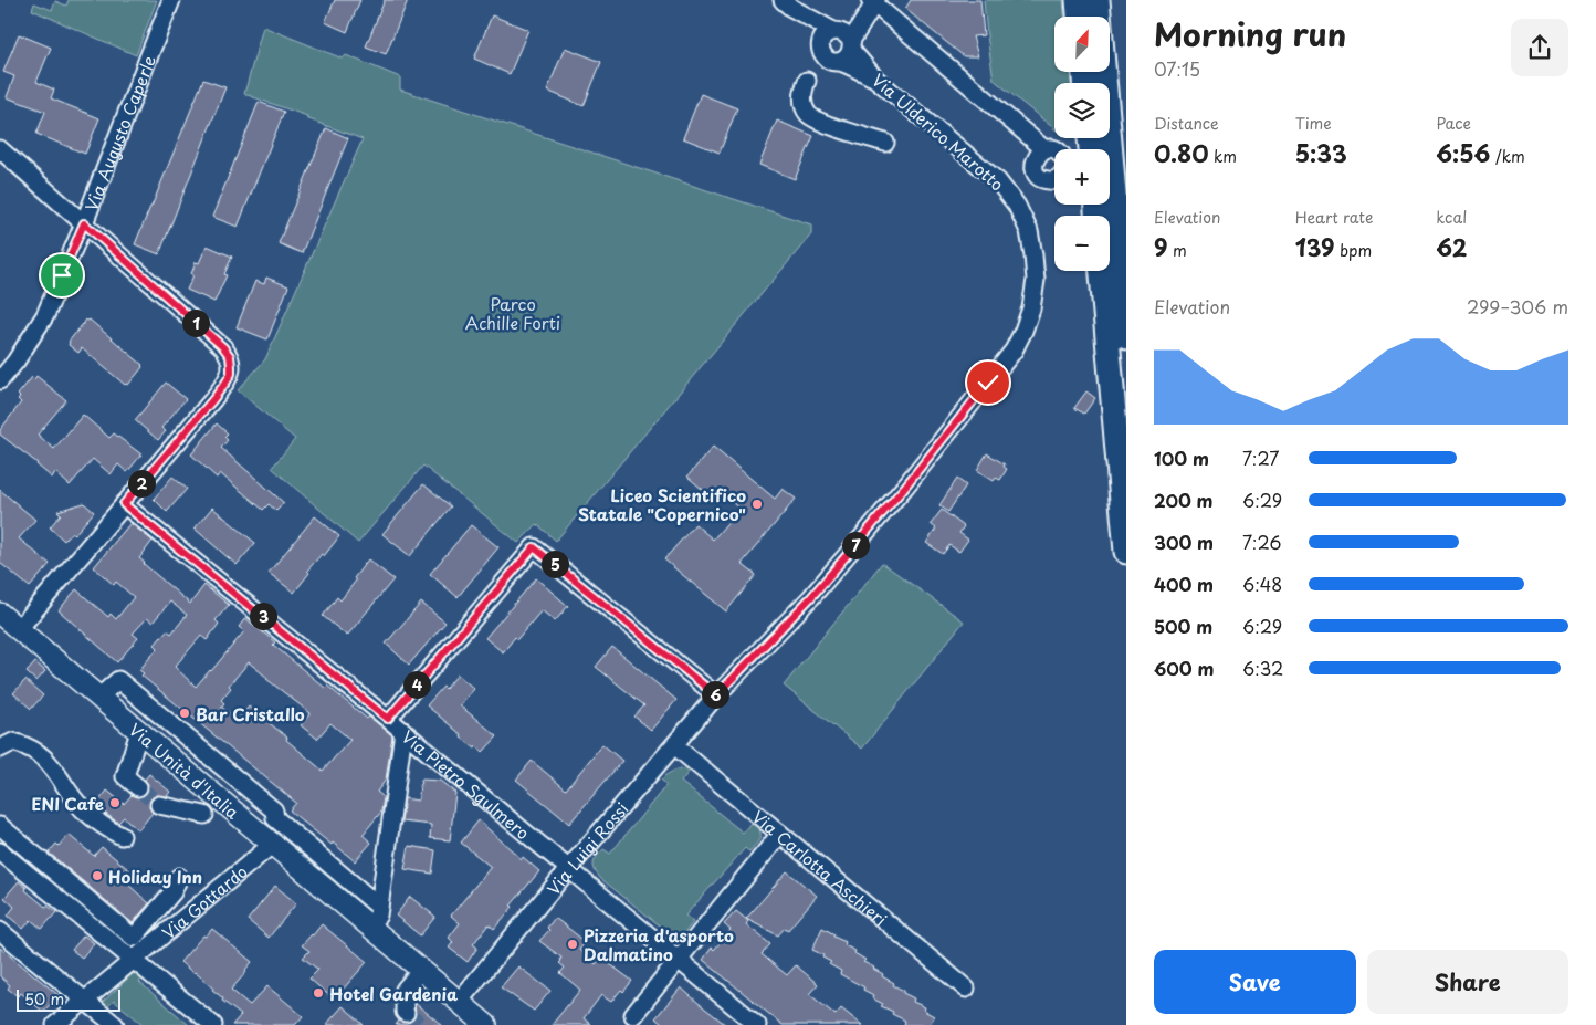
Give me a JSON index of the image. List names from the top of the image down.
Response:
{
  "streets": {
    "main road": ["Via Unità d'Italia"],
    "street": [
      "Via Ulderico Marotto",
      "Via Augusto Caperle",
      "Via Pietro Sgulmero",
      "Via Luigi Rossi",
      "Via Carlotta Aschieri",
      "Via Gottardo"
    ]
  },
  "crossings": [
    ["Via Ulderico Marotto", "Via Luigi Rossi"],
    ["Via Unità d'Italia", "Via Luigi Rossi"],
    ["Via Unità d'Italia", "Via Gottardo"],
    ["Via Pietro Sgulmero", "Via Luigi Rossi"],
    ["Via Luigi Rossi", "Via Carlotta Aschieri"]
  ],
  "parks": ["Parco Achille Forti"],
  "places": [
    "Liceo Scientifico Statale \"Copernico\"",
    "Bar Cristallo",
    "ENI Cafe",
    "Holiday Inn",
    "Pizzeria d'asporto Dalmatino",
    "Hotel Gardenia"
  ],
  "scale_bar": "50 m",
  "north": "top right",
  "page": {
    "heading": ["Morning run", "07:15"],
    "map_buttons": ["+", "−"],
    "stats": [
      ["Distance", "0.80 km"],
      ["Time", "5:33"],
      ["Pace", "6:56 /km"],
      ["Elevation", "9 m"],
      ["Heart rate", "139 bpm"],
      ["kcal", "62"]
    ],
    "chart": ["Elevation", "299–306 m"],
    "pins": [
      "1",
      "2",
      "7",
      "5",
      "3",
      "4",
      "6"
    ],
    "list": [
      {
        "name": "100 m",
        "note": "7:27"
      },
      {
        "name": "200 m",
        "note": "6:29"
      },
      {
        "name": "300 m",
        "note": "7:26"
      },
      {
        "name": "400 m",
        "note": "6:48"
      },
      {
        "name": "500 m",
        "note": "6:29"
      },
      {
        "name": "600 m",
        "note": "6:32"
      }
    ],
    "buttons": ["Save", "Share"],
    "scale": "50 m"
  }
}
